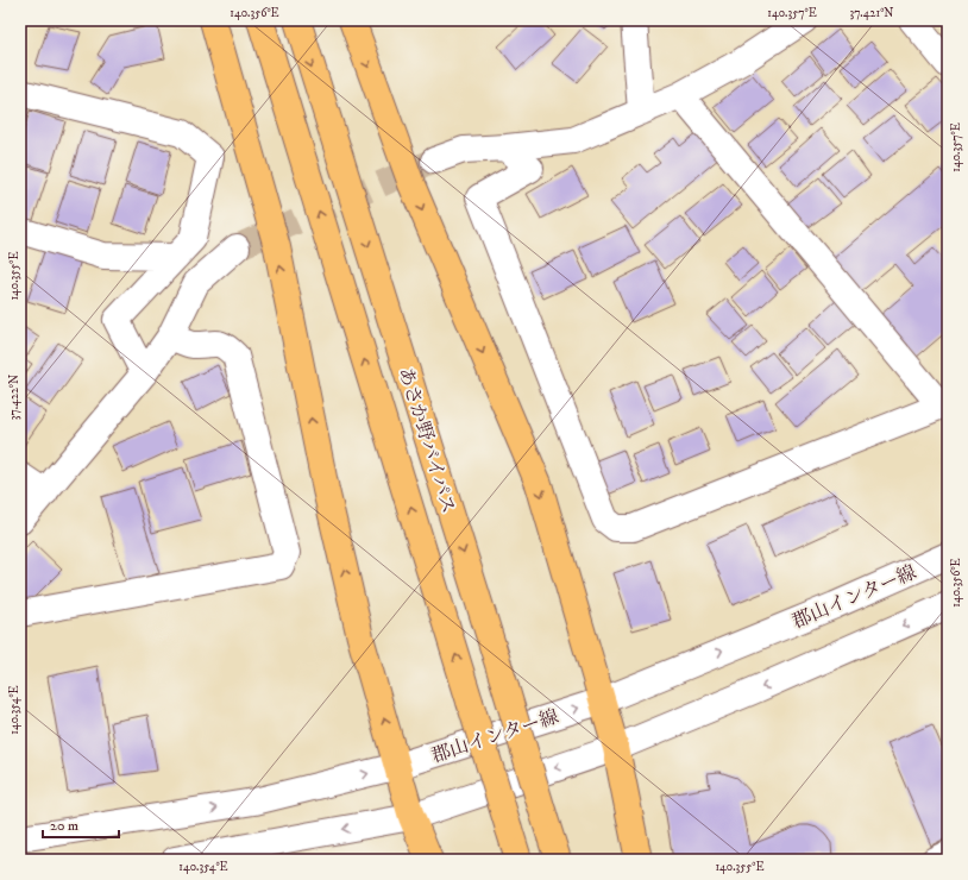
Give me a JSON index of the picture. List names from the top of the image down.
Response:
{
  "streets": {
    "highway": ["あさか野バイパス"],
    "street": ["郡山インター線"]
  },
  "scale_bar": "20 m",
  "coordinates": [
    "140.356°E",
    "140.357°E",
    "37.421°N",
    "140.355°E",
    "37.422°N",
    "140.354°E"
  ]
}
